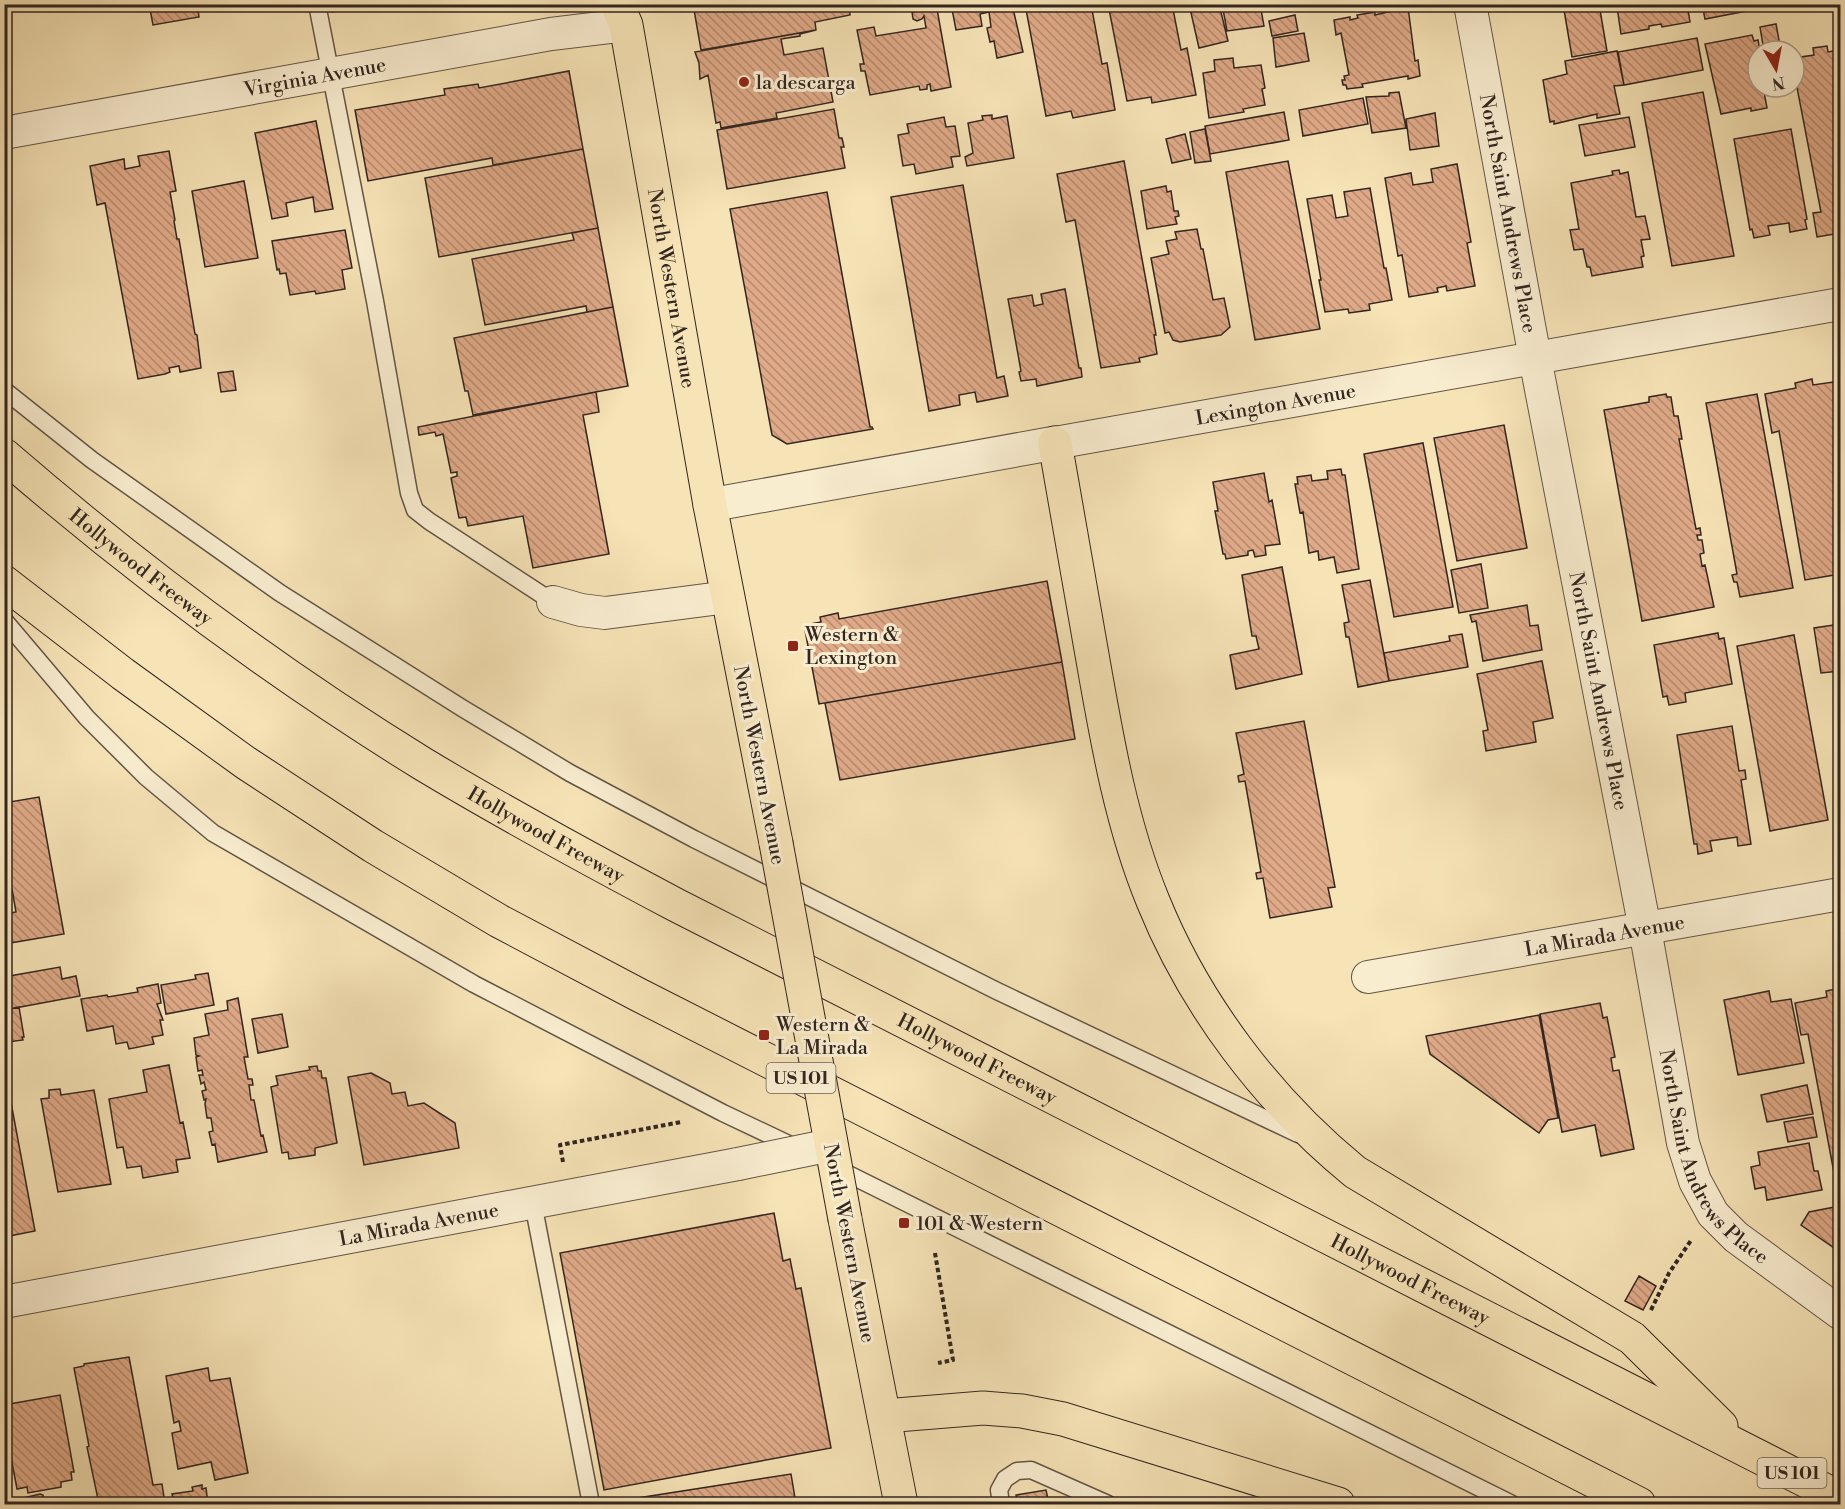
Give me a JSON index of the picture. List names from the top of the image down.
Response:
{
  "streets": {
    "main road": ["North Western Avenue", "Hollywood Freeway", "US 101"],
    "street": [
      "Virginia Avenue",
      "North Saint Andrews Place",
      "Lexington Avenue",
      "La Mirada Avenue"
    ]
  },
  "crossings": [
    ["Virginia Avenue", "North Western Avenue"],
    ["North Saint Andrews Place", "Lexington Avenue"],
    ["North Saint Andrews Place", "La Mirada Avenue"],
    ["North Western Avenue", "Lexington Avenue"],
    ["North Western Avenue", "La Mirada Avenue"]
  ],
  "places": {
    "other": ["la descarga"],
    "transit": ["Western & Lexington", "Western & La Mirada", "101 & Western"]
  },
  "north": "bottom"
}
